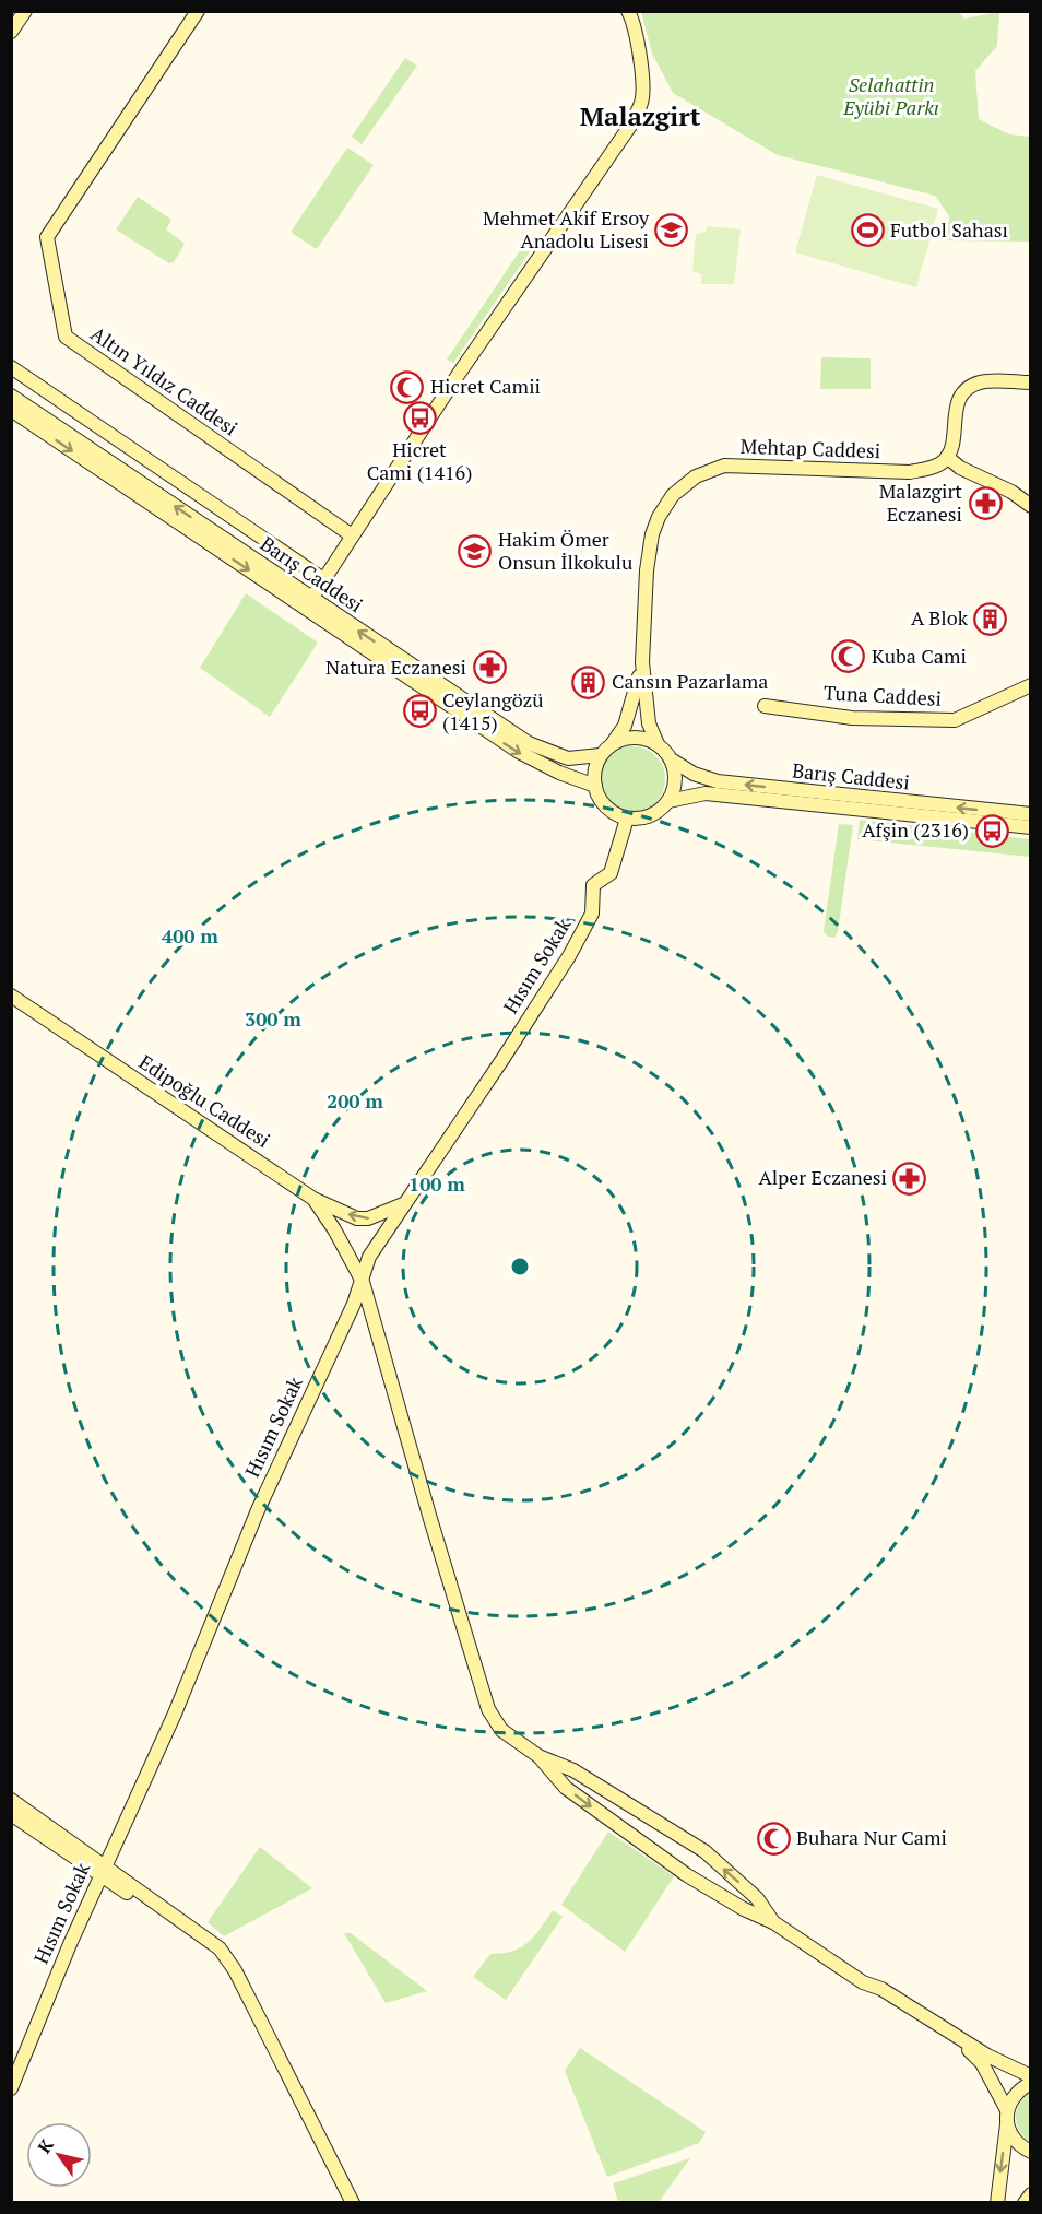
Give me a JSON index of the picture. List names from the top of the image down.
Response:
{
  "streets": {
    "street": [
      "Altın Yıldız Caddesi",
      "Mehtap Caddesi",
      "Barış Caddesi",
      "Tuna Caddesi",
      "Hısım Sokak",
      "Edipoğlu Caddesi"
    ]
  },
  "crossings": [
    ["Barış Caddesi", "Hısım Sokak"],
    ["Hısım Sokak", "Edipoğlu Caddesi"]
  ],
  "districts": ["Malazgirt"],
  "parks": ["Selahattin Eyübi Parkı"],
  "places": {
    "school or university": ["Mehmet Akif Ersoy Anadolu Lisesi", "Hakim Ömer Onsun İlkokulu"],
    "sports": ["Futbol Sahası"],
    "mosque": ["Hicret Camii", "Kuba Cami", "Buhara Nur Cami"],
    "bus stop": ["Hicret Cami (1416)", "Ceylangözü (1415)", "Afşin (2316)"],
    "pharmacy": ["Malazgirt Eczanesi", "Natura Eczanesi", "Alper Eczanesi"],
    "building": ["A Blok", "Cansın Pazarlama"]
  },
  "north": "top left",
  "rings": [
    "400 m",
    "300 m",
    "200 m",
    "100 m"
  ]
}
